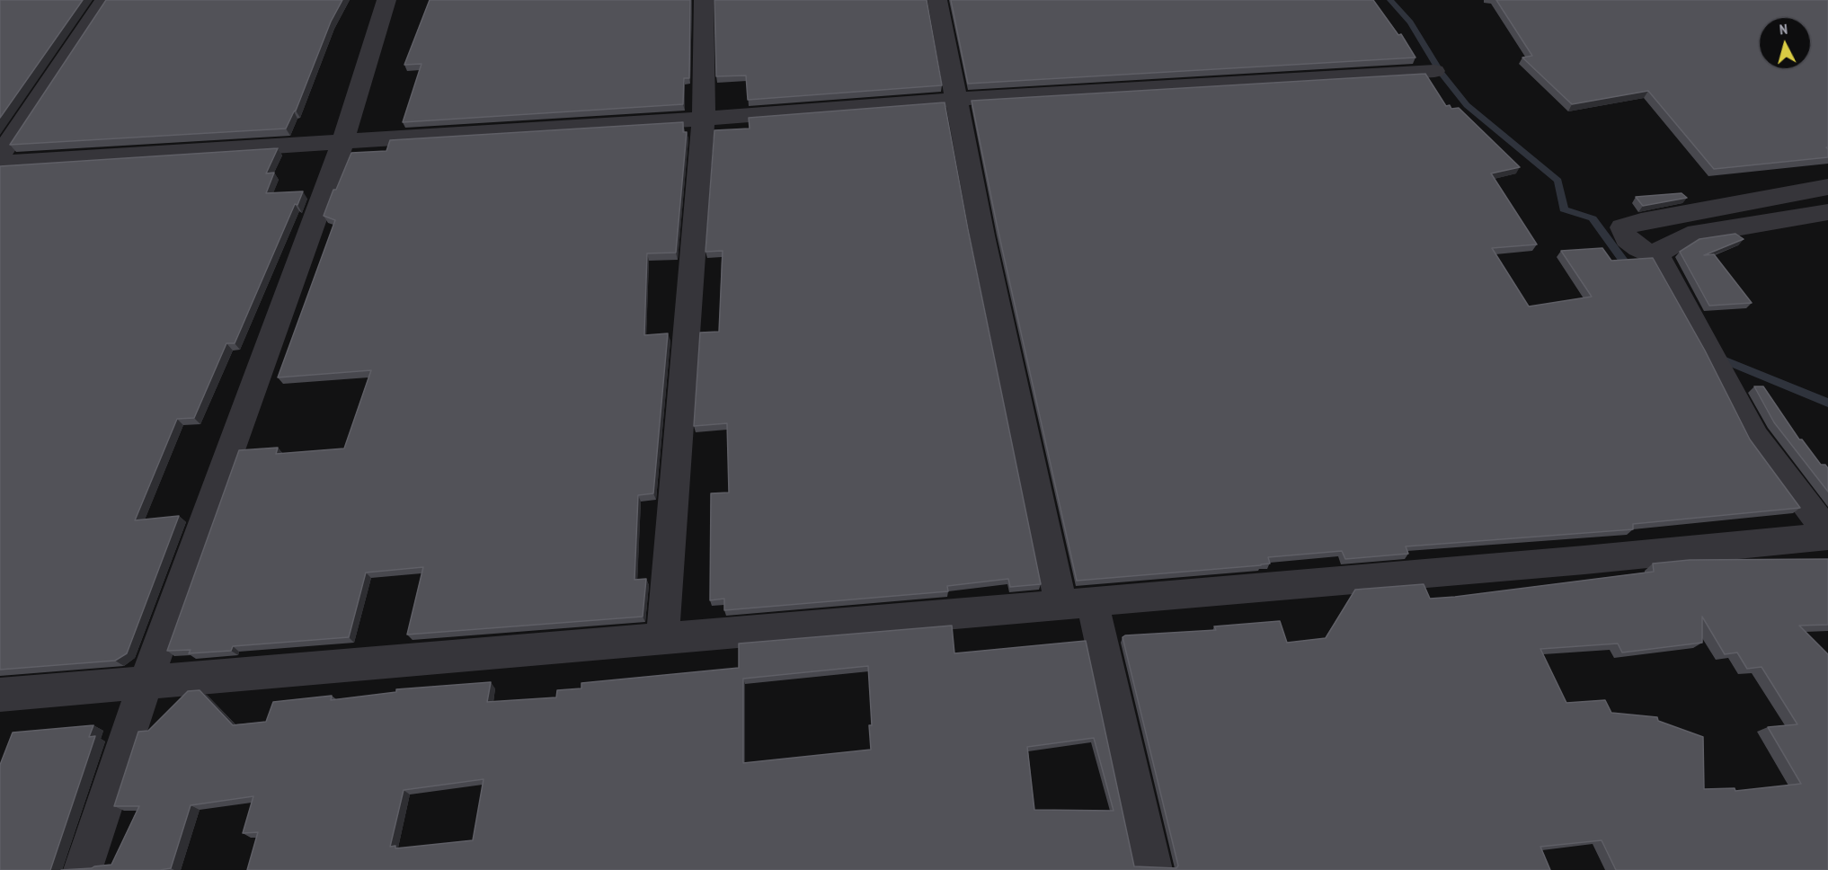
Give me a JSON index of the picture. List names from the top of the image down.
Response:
{
  "north": "top"
}
